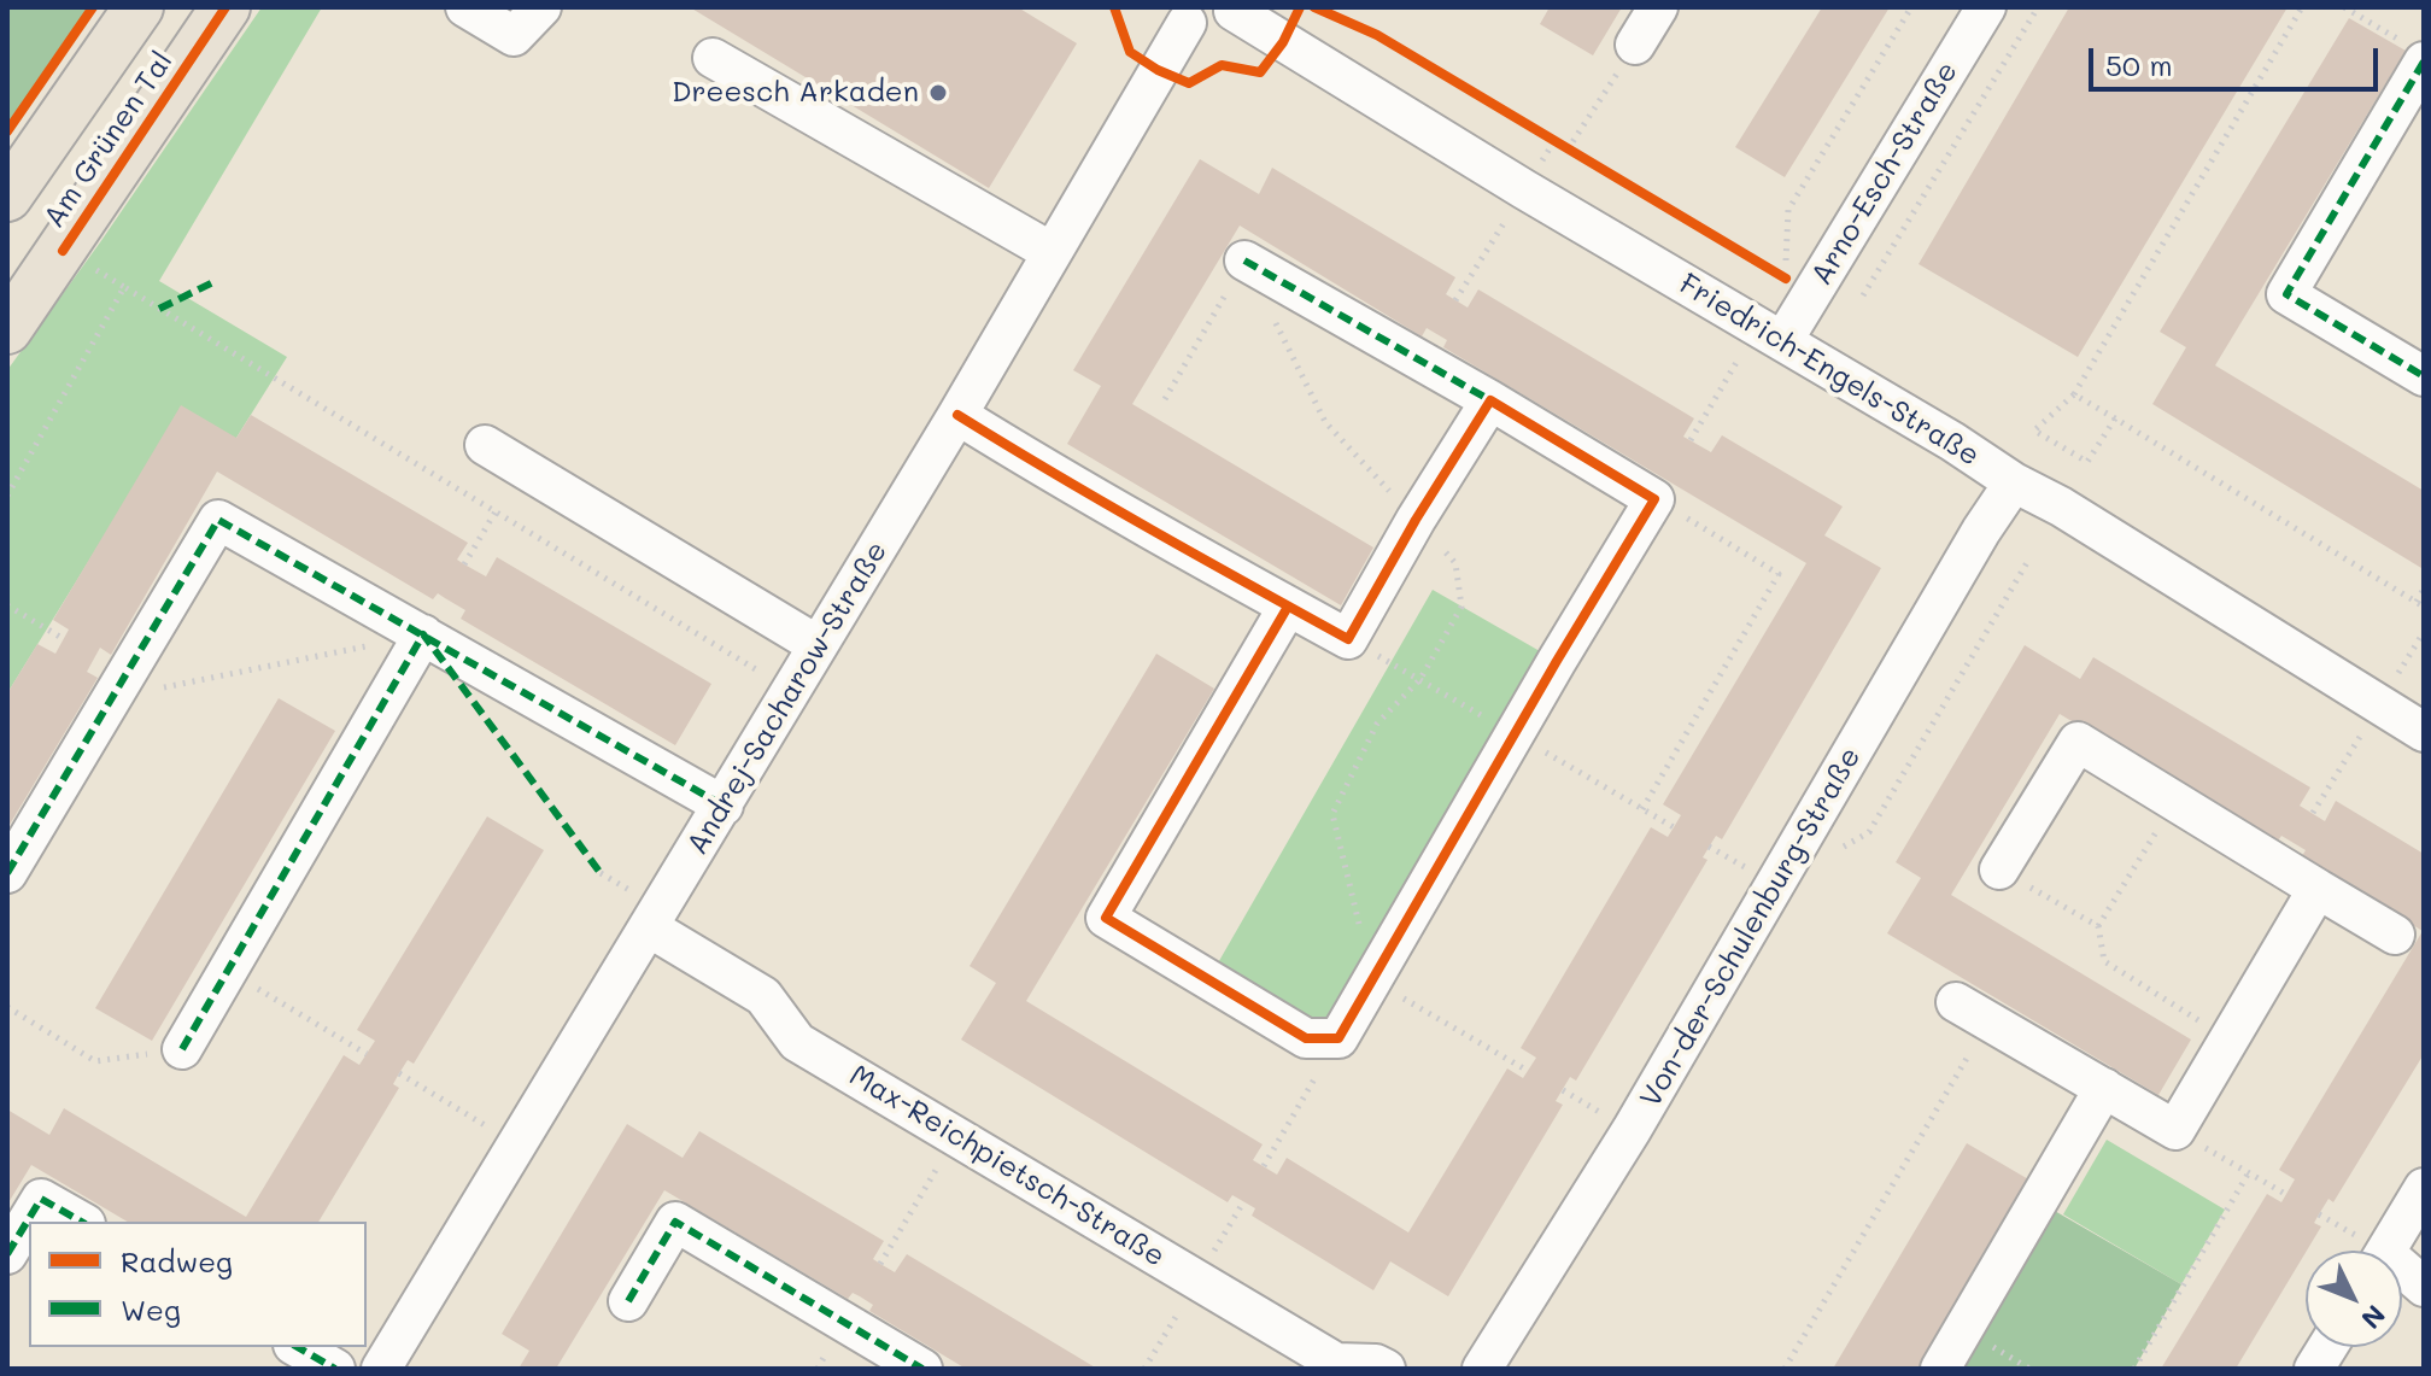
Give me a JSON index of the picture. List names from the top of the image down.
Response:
{
  "streets": {
    "main road": ["Am Grünen Tal"],
    "street": [
      "Arno-Esch-Straße",
      "Friedrich-Engels-Straße",
      "Andrej-Sacharow-Straße",
      "Von-der-Schulenburg-Straße",
      "Max-Reichpietsch-Straße"
    ]
  },
  "crossings": [
    ["Arno-Esch-Straße", "Friedrich-Engels-Straße"],
    ["Friedrich-Engels-Straße", "Andrej-Sacharow-Straße"],
    ["Friedrich-Engels-Straße", "Von-der-Schulenburg-Straße"],
    ["Andrej-Sacharow-Straße", "Max-Reichpietsch-Straße"]
  ],
  "places": ["Dreesch Arkaden"],
  "legend": ["Radweg", "Weg"],
  "scale_bar": "50 m",
  "north": "bottom right"
}
